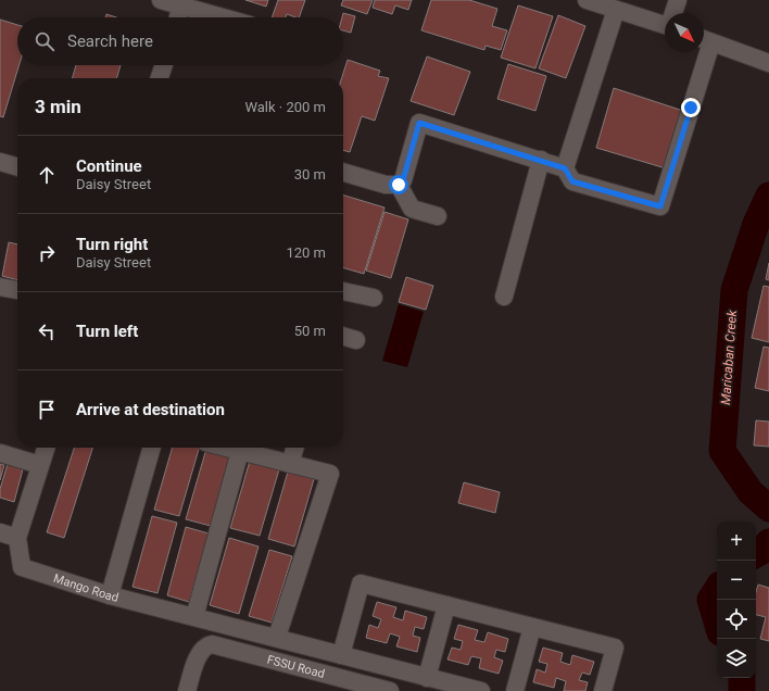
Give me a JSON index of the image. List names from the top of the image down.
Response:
{
  "streets": {
    "street": ["Mango Road", "FSSU Road"]
  },
  "water": ["Maricaban Creek"],
  "north": "bottom right",
  "page": {
    "search": "Search here",
    "heading": ["3 min", "Walk · 200 m"],
    "list": [
      ["Continue", "Daisy Street", "30 m"],
      ["Turn right", "Daisy Street", "120 m"],
      ["Turn left", "50 m"],
      "Arrive at destination"
    ],
    "map_buttons": ["+", "−"]
  }
}
